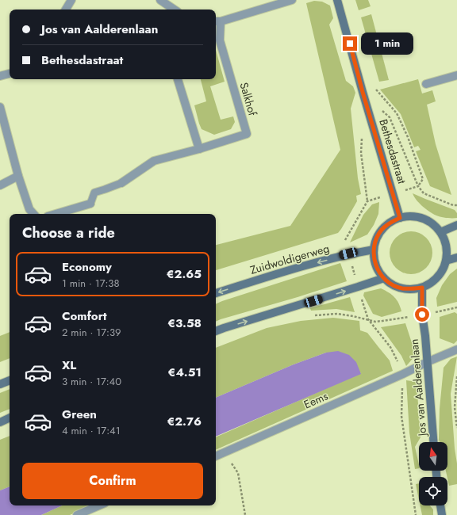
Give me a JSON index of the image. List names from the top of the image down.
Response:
{
  "streets": {
    "main road": ["Bethesdastraat", "Zuidwoldigerweg", "Jos van Aalderenlaan"],
    "street": ["Salkhof", "Eems"]
  },
  "crossings": [
    ["Bethesdastraat", "Zuidwoldigerweg"],
    ["Bethesdastraat", "Jos van Aalderenlaan"],
    ["Zuidwoldigerweg", "Jos van Aalderenlaan"],
    ["Jos van Aalderenlaan", "Eems"]
  ],
  "north": "top",
  "page": {
    "banner": ["Jos van Aalderenlaan", "Bethesdastraat"],
    "bubble": "1 min",
    "heading": "Choose a ride",
    "list": [
      {
        "name": "Economy",
        "note": "1 min · 17:38",
        "value": "€2.65"
      },
      {
        "name": "Comfort",
        "note": "2 min · 17:39",
        "value": "€3.58"
      },
      {
        "name": "XL",
        "note": "3 min · 17:40",
        "value": "€4.51"
      },
      {
        "name": "Green",
        "note": "4 min · 17:41",
        "value": "€2.76"
      }
    ],
    "buttons": "Confirm"
  }
}
